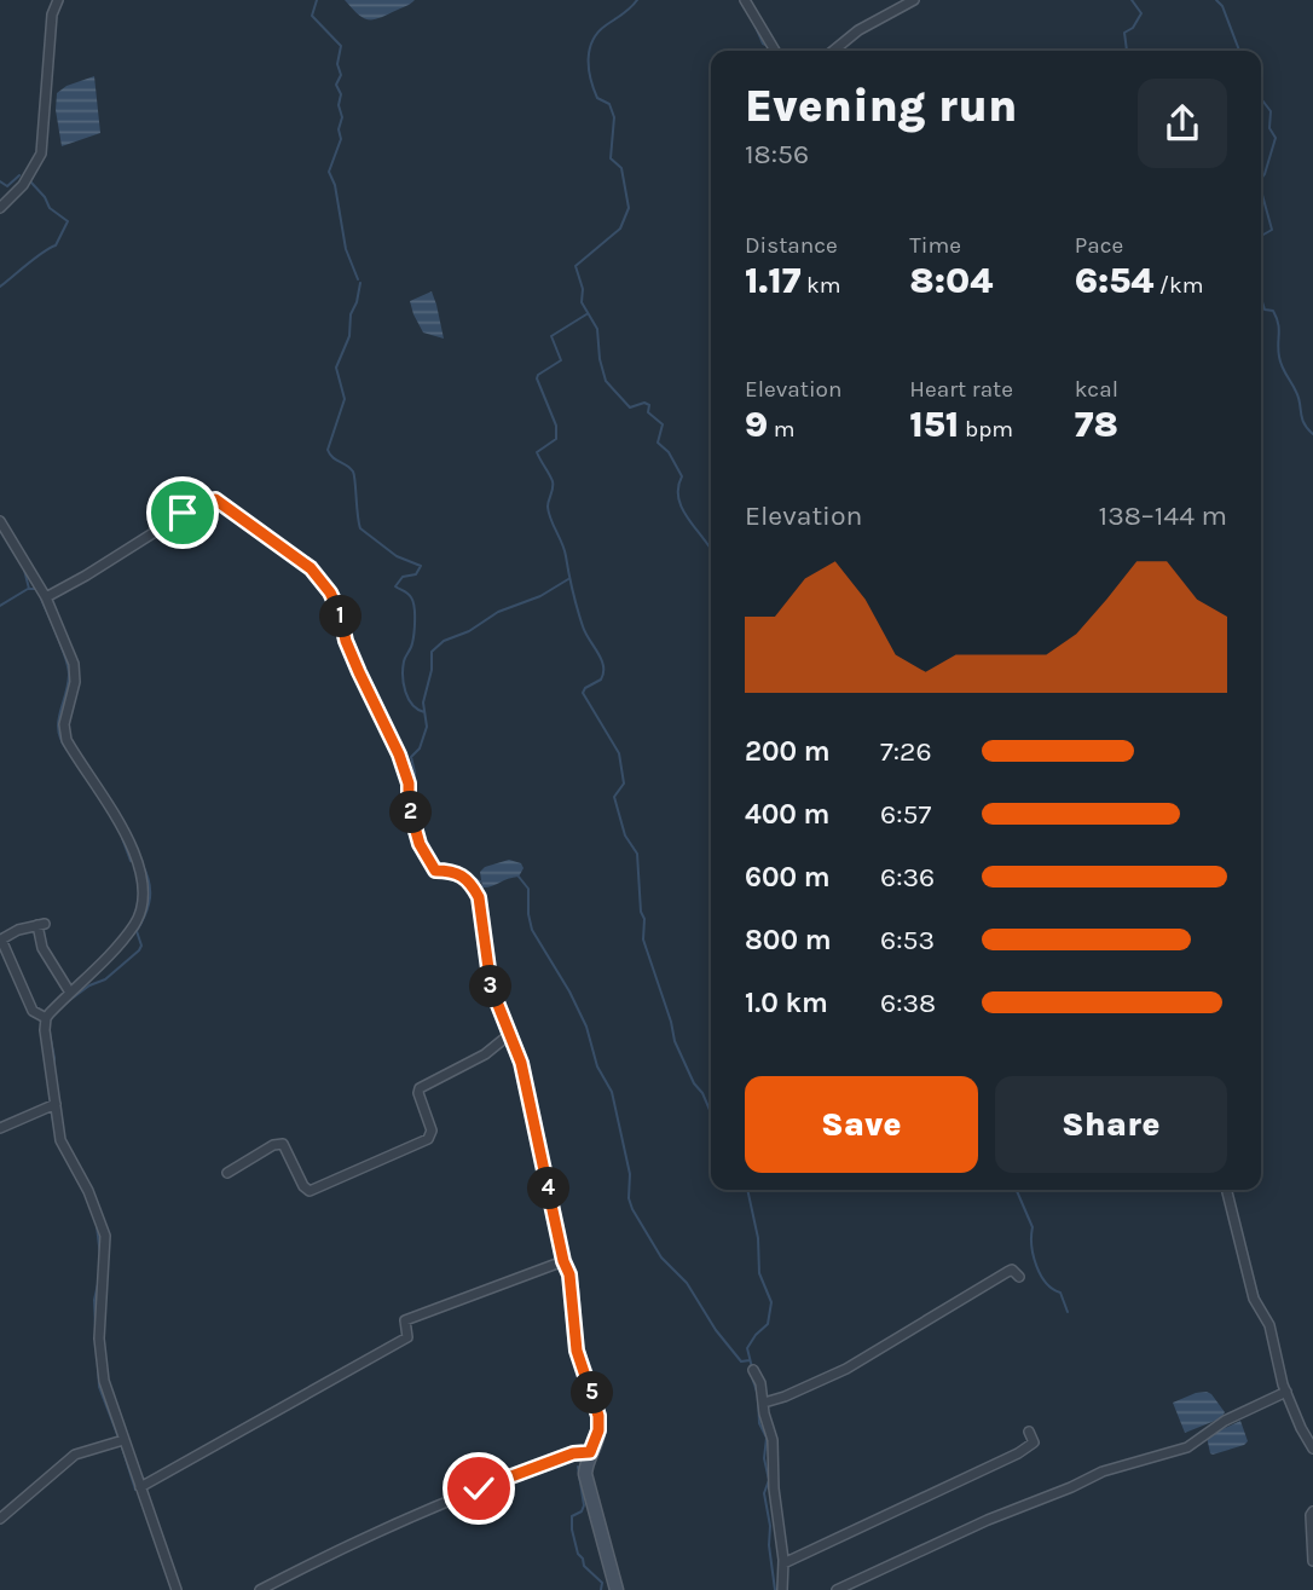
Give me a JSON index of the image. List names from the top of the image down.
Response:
{
  "page": {
    "heading": ["Evening run", "18:56"],
    "stats": [
      ["Distance", "1.17 km"],
      ["Time", "8:04"],
      ["Pace", "6:54 /km"],
      ["Elevation", "9 m"],
      ["Heart rate", "151 bpm"],
      ["kcal", "78"]
    ],
    "chart": ["Elevation", "138–144 m"],
    "pins": [
      "1",
      "2",
      "3",
      "4",
      "5"
    ],
    "list": [
      {
        "name": "200 m",
        "note": "7:26"
      },
      {
        "name": "400 m",
        "note": "6:57"
      },
      {
        "name": "600 m",
        "note": "6:36"
      },
      {
        "name": "800 m",
        "note": "6:53"
      },
      {
        "name": "1.0 km",
        "note": "6:38"
      }
    ],
    "buttons": ["Save", "Share"]
  }
}
